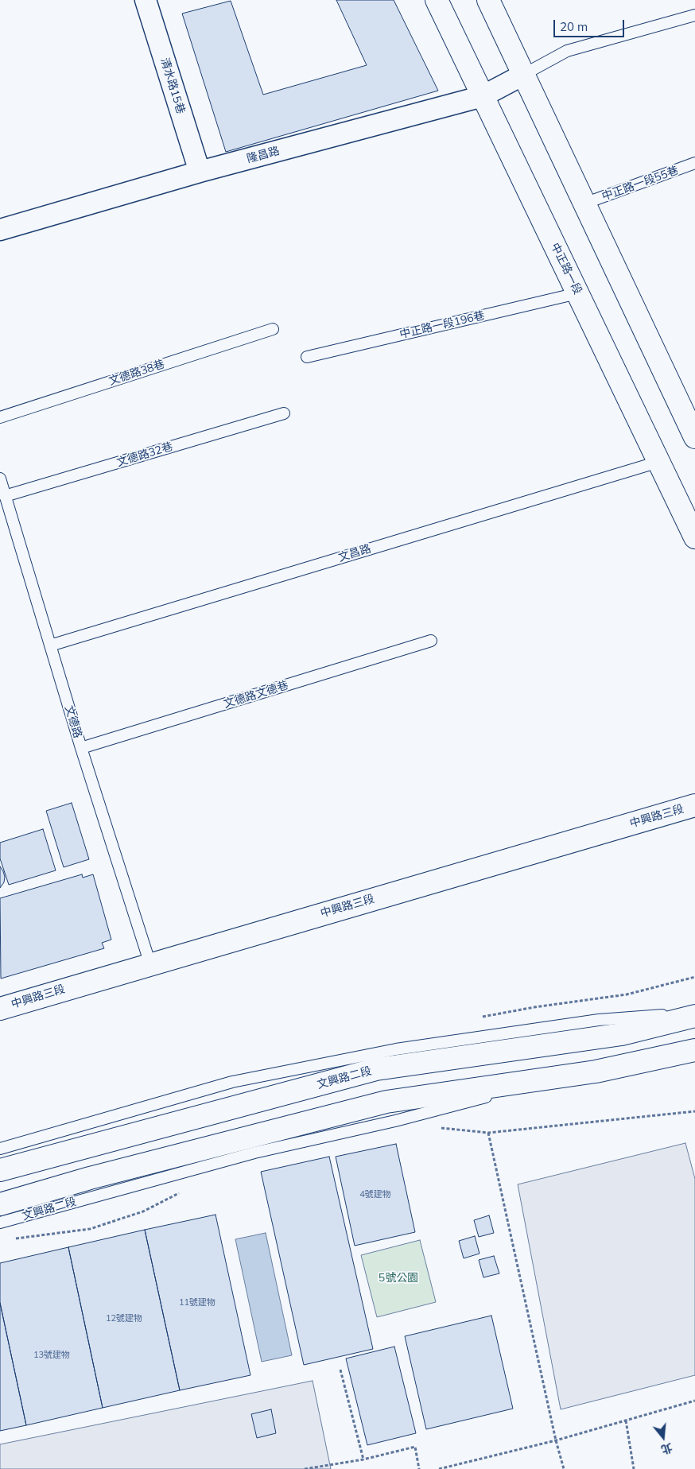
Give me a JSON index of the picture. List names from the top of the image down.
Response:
{
  "streets": {
    "street": [
      "清水路15巷",
      "隆昌路",
      "中正路一段",
      "中興路三段",
      "文興路二段"
    ],
    "lane": [
      "中正路一段55巷",
      "中正路一段196巷",
      "文德路38巷",
      "文德路32巷",
      "文昌路",
      "文德路文德巷",
      "文德路"
    ]
  },
  "crossings": [
    ["清水路15巷", "隆昌路"],
    ["隆昌路", "中正路一段"],
    ["中正路一段", "中正路一段196巷"],
    ["中正路一段", "文昌路"],
    ["文德路32巷", "文德路"],
    ["文昌路", "文德路"],
    ["文德路文德巷", "文德路"],
    ["文德路", "中興路三段"]
  ],
  "parks": ["5號公園"],
  "house_numbers": [
    "4號建物",
    "11號建物",
    "12號建物",
    "13號建物"
  ],
  "scale_bar": "20 m",
  "north": "bottom"
}
